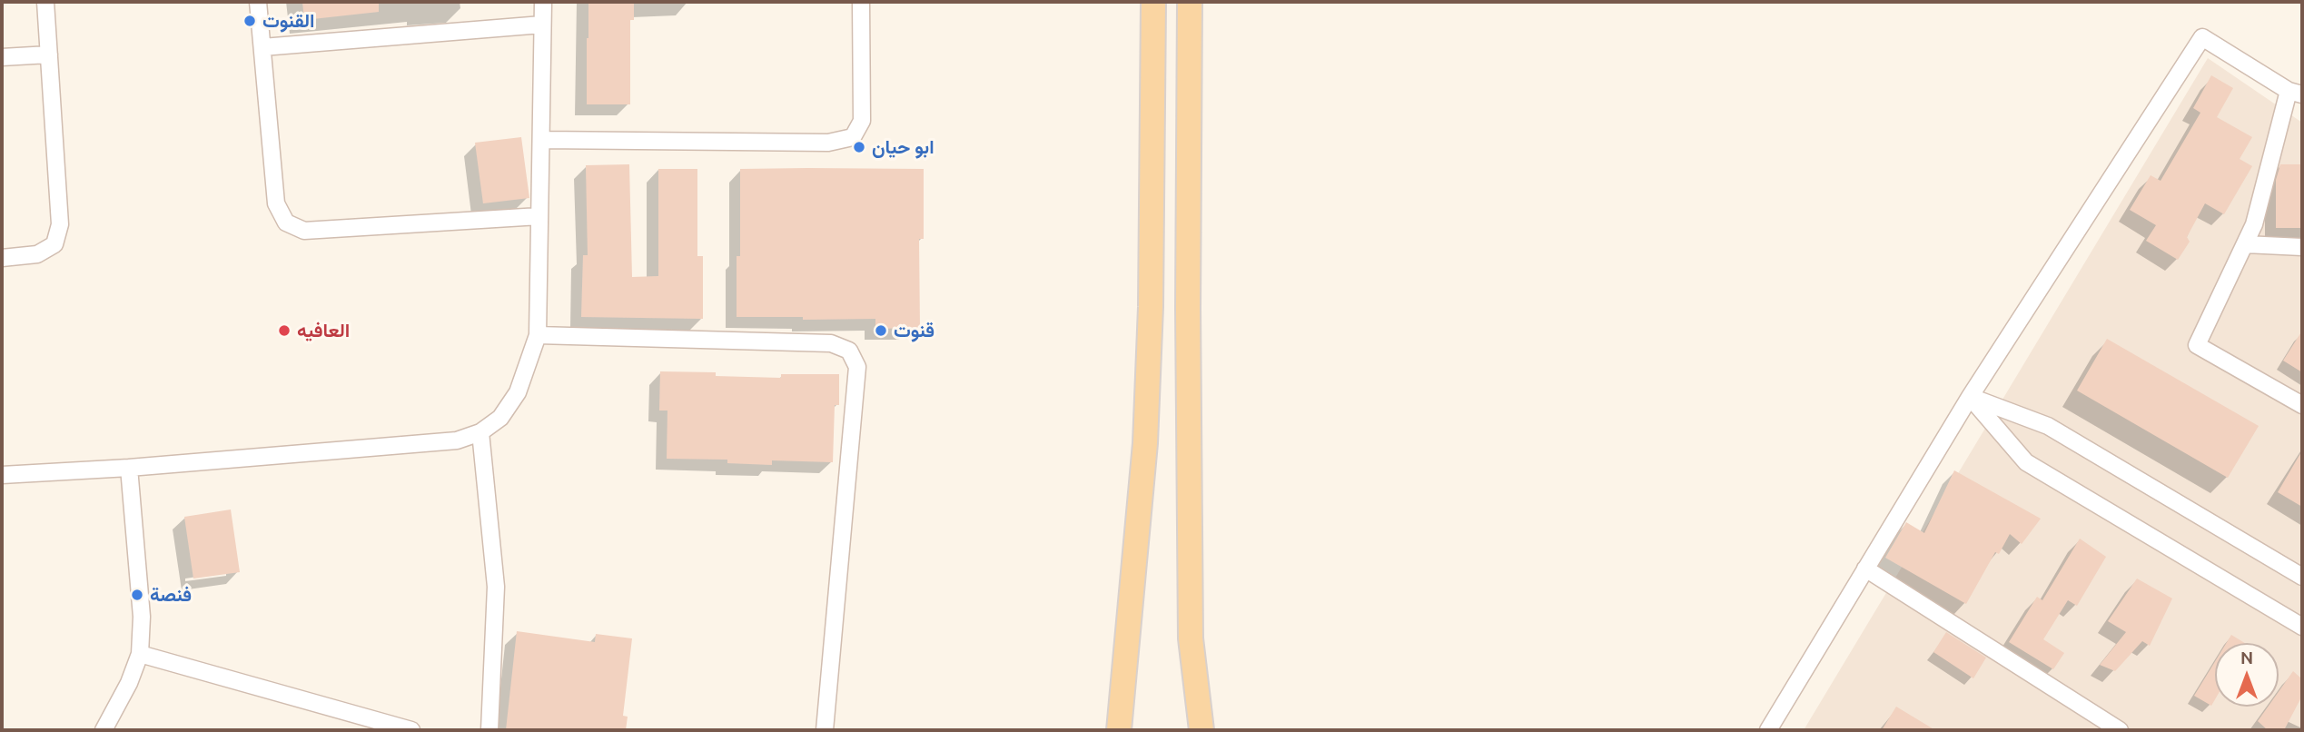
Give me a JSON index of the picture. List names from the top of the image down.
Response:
{
  "places": [
    "القنوت",
    "ابو حيان",
    "العافيه",
    "قنوت",
    "فنصة"
  ],
  "north": "top"
}
